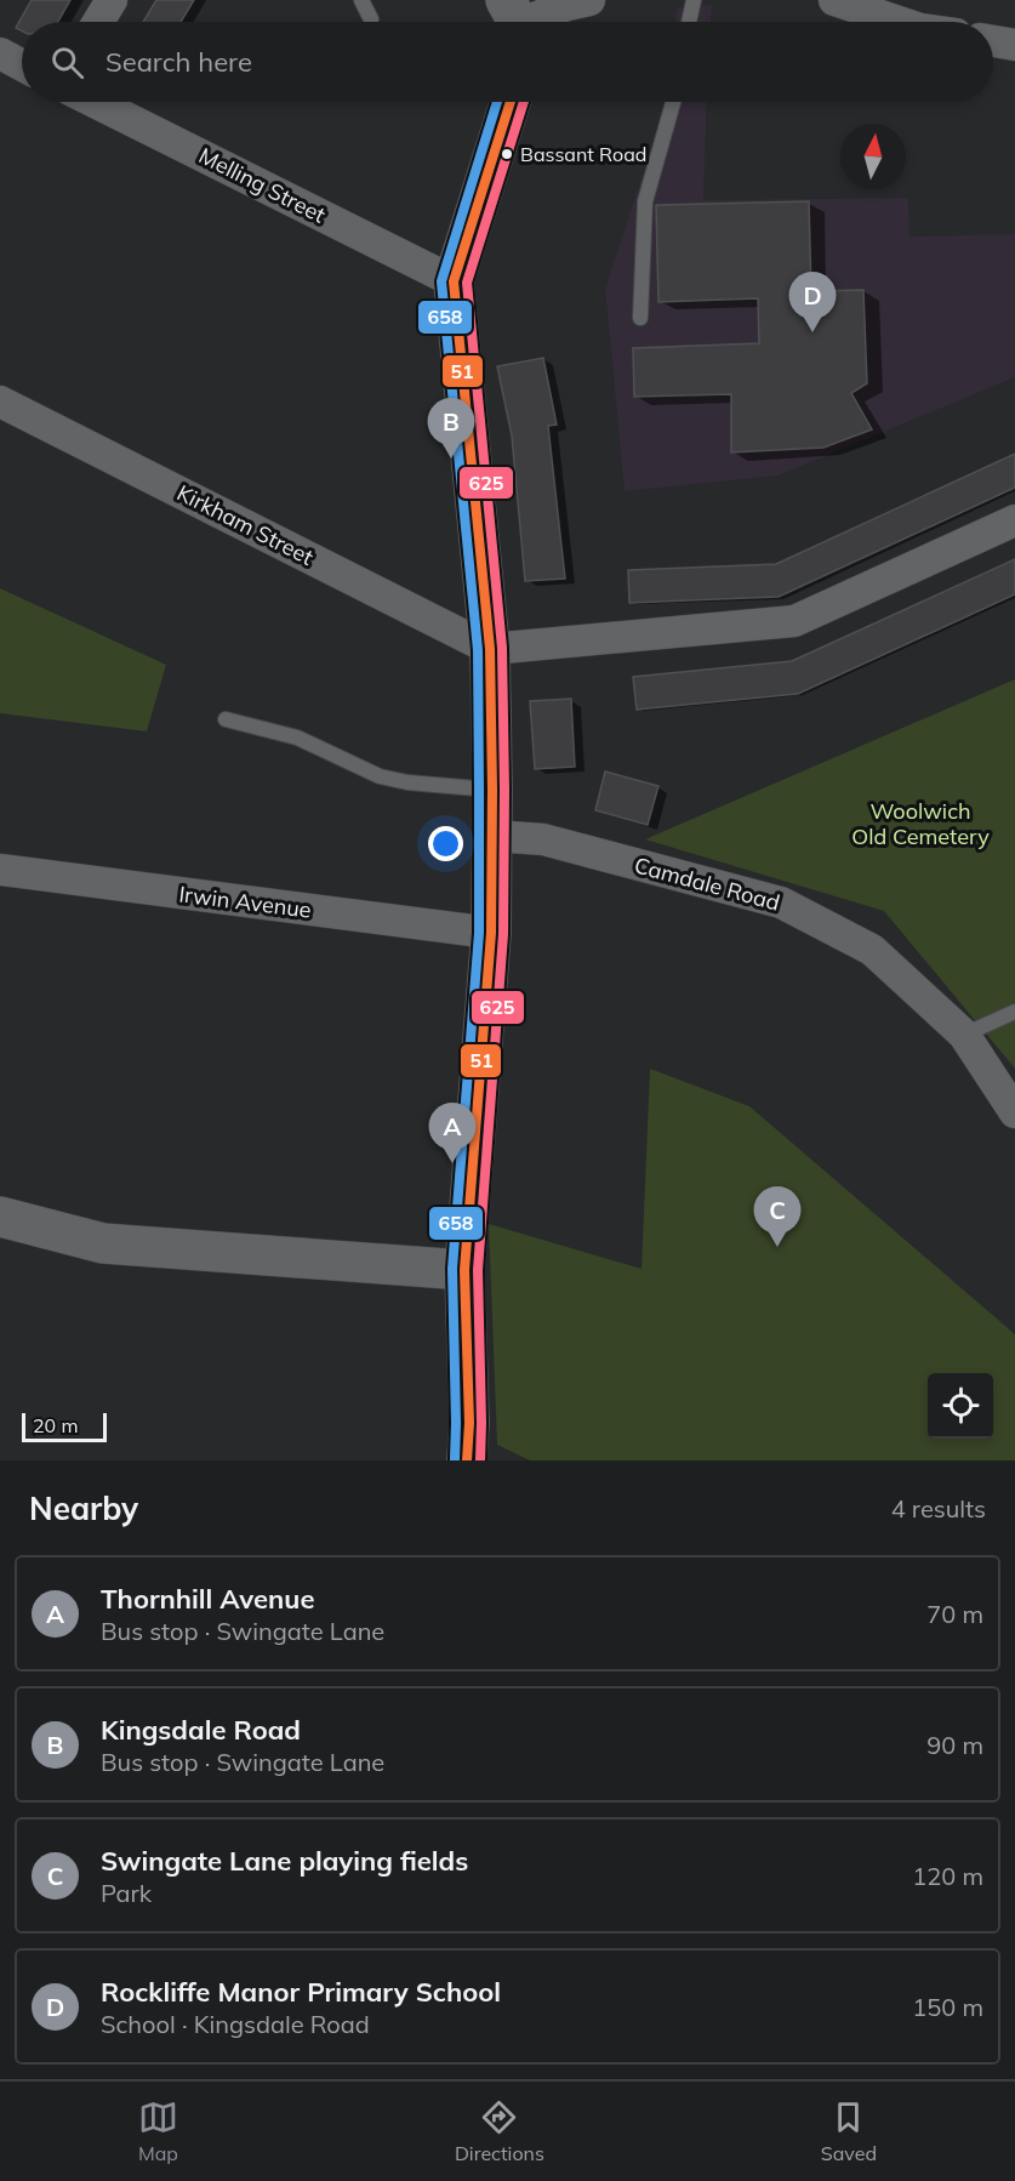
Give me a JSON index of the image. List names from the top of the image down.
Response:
{
  "streets": {
    "street": [
      "Melling Street",
      "Kirkham Street",
      "Camdale Road",
      "Irwin Avenue"
    ]
  },
  "parks": ["Woolwich Old Cemetery"],
  "places": ["Bassant Road"],
  "lines": ["transit line 51", "transit line 625", "transit line 658"],
  "scale_bar": "20 m",
  "north": "top",
  "page": {
    "search": "Search here",
    "pins": [
      "D",
      "B",
      "A",
      "C"
    ],
    "scale": "20 m",
    "heading": ["Nearby", "4 results"],
    "list": [
      {
        "mark": "A",
        "name": "Thornhill Avenue",
        "note": "Bus stop · Swingate Lane",
        "value": "70 m"
      },
      {
        "mark": "B",
        "name": "Kingsdale Road",
        "note": "Bus stop · Swingate Lane",
        "value": "90 m"
      },
      {
        "mark": "C",
        "name": "Swingate Lane playing fields",
        "note": "Park",
        "value": "120 m"
      },
      {
        "mark": "D",
        "name": "Rockliffe Manor Primary School",
        "note": "School · Kingsdale Road",
        "value": "150 m"
      }
    ],
    "nav": ["Map", "Directions", "Saved"]
  }
}
